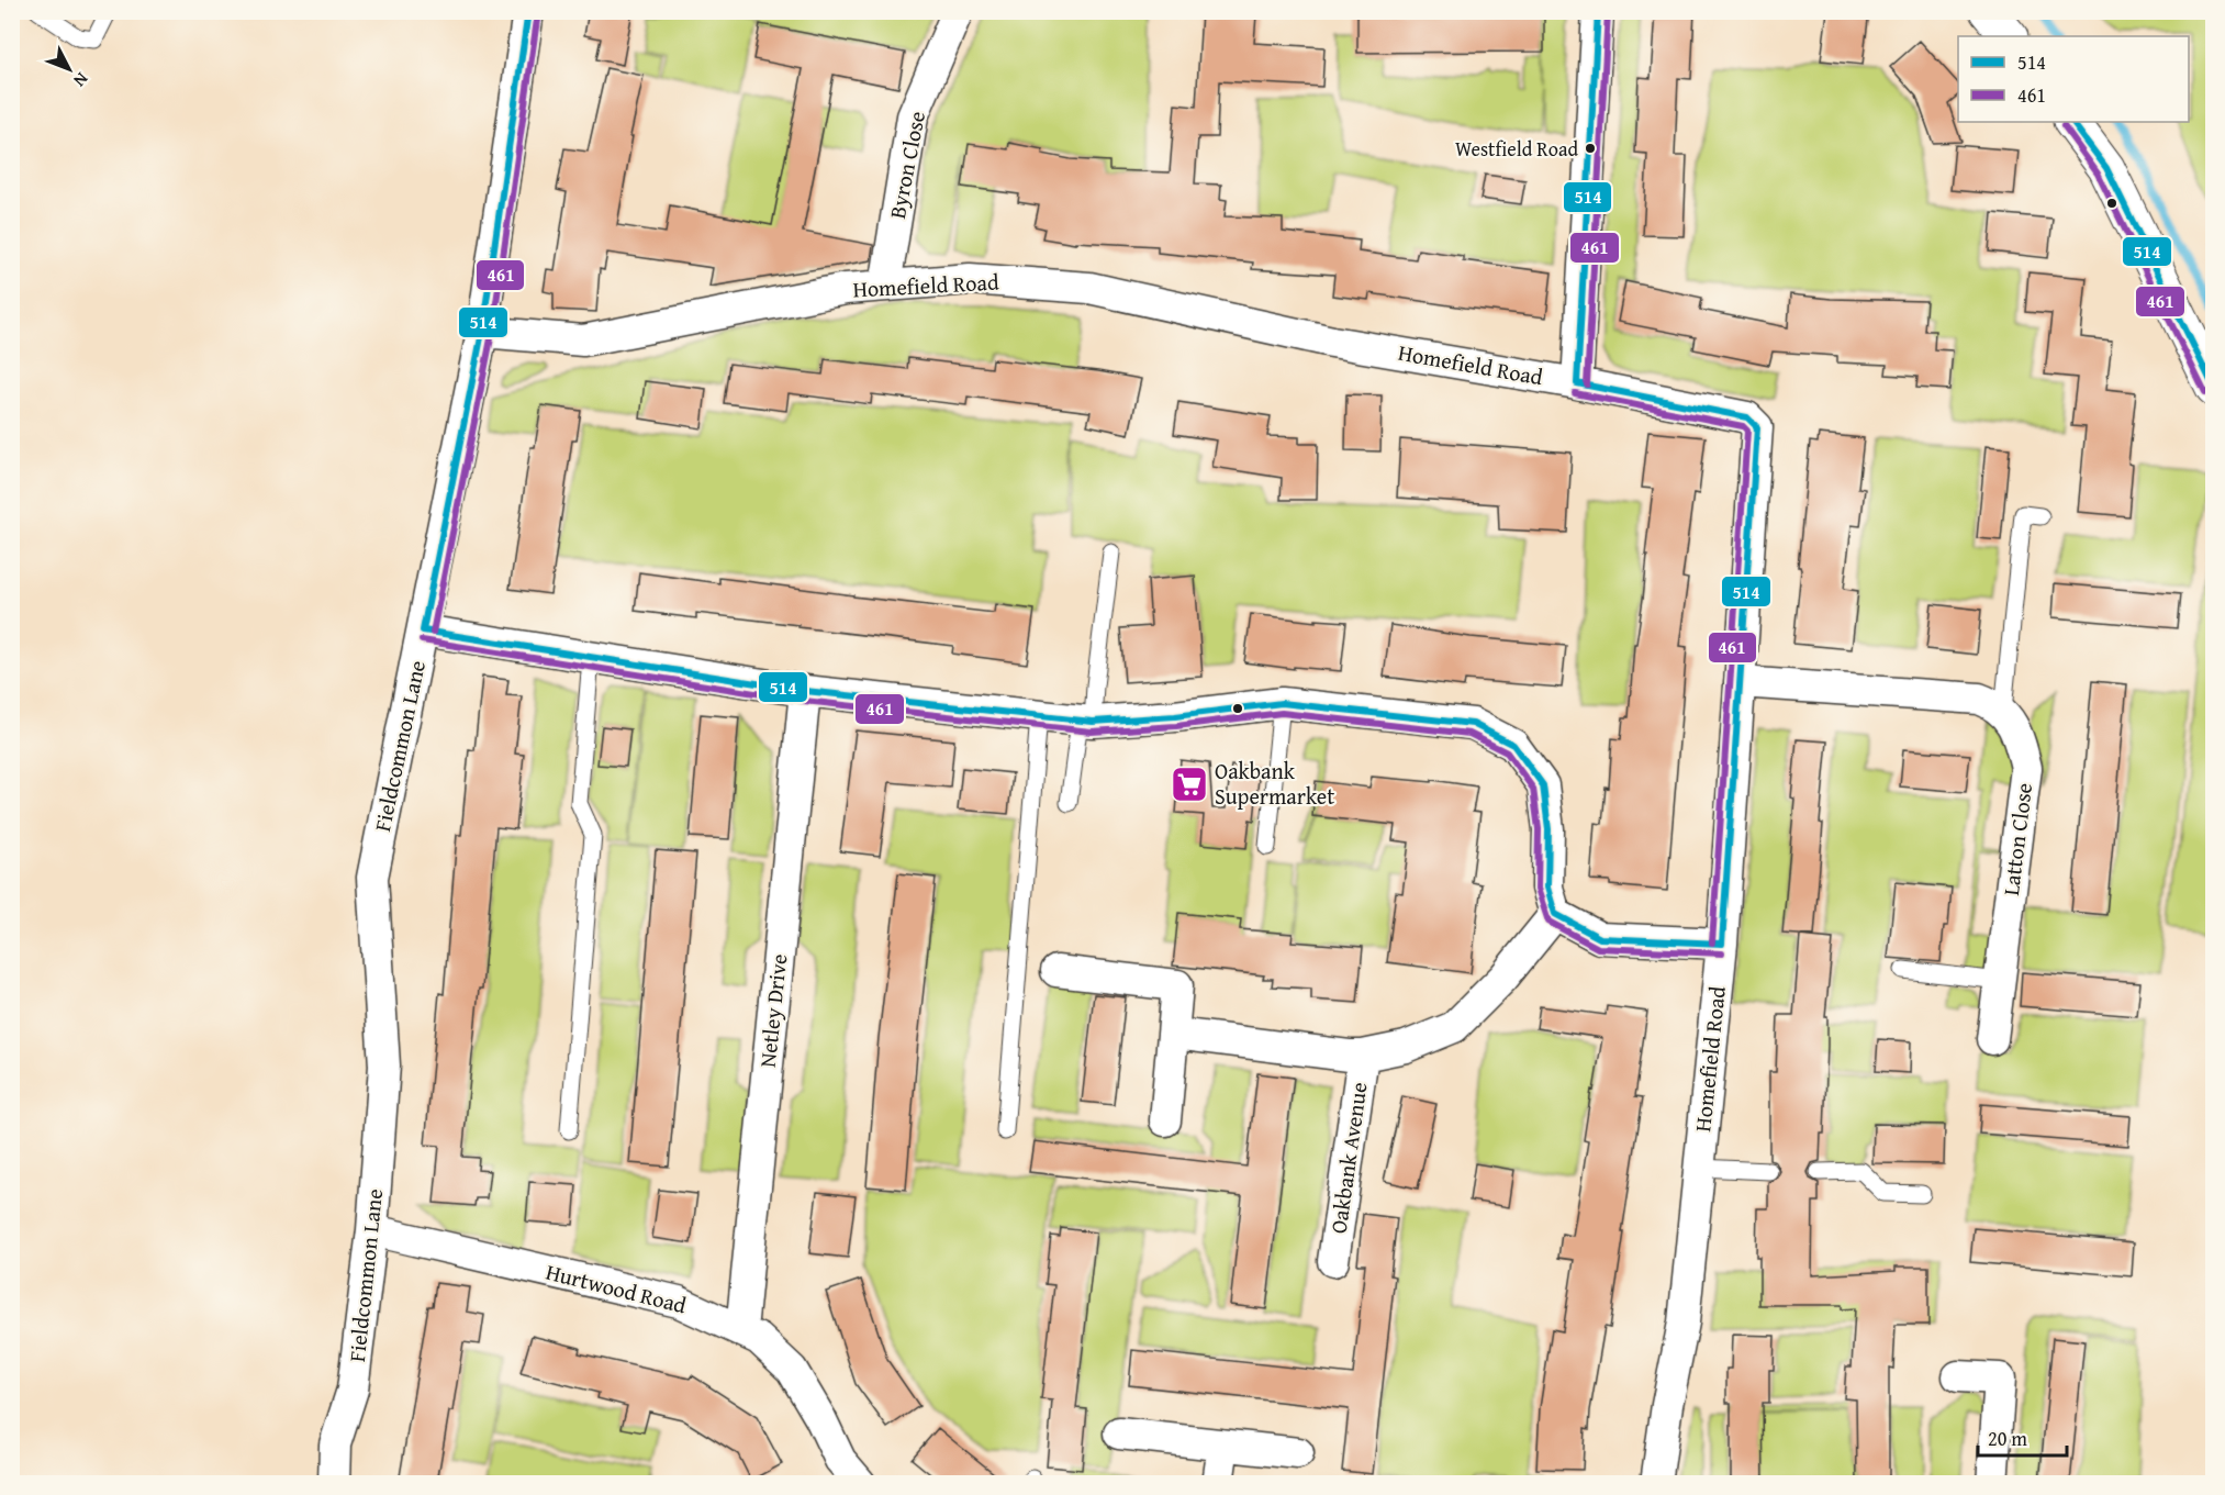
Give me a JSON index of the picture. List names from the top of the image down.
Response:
{
  "streets": {
    "street": [
      "Byron Close",
      "Homefield Road",
      "Fieldcommon Lane",
      "Latton Close",
      "Netley Drive",
      "Oakbank Avenue",
      "Hurtwood Road"
    ]
  },
  "crossings": [
    ["Byron Close", "Homefield Road"],
    ["Homefield Road", "Fieldcommon Lane"],
    ["Fieldcommon Lane", "Hurtwood Road"],
    ["Netley Drive", "Hurtwood Road"]
  ],
  "places": {
    "other": ["Westfield Road"],
    "supermarket": ["Oakbank Supermarket"]
  },
  "lines": ["transit line 514", "transit line 461"],
  "legend": ["514", "461"],
  "scale_bar": "20 m",
  "north": "bottom right"
}
